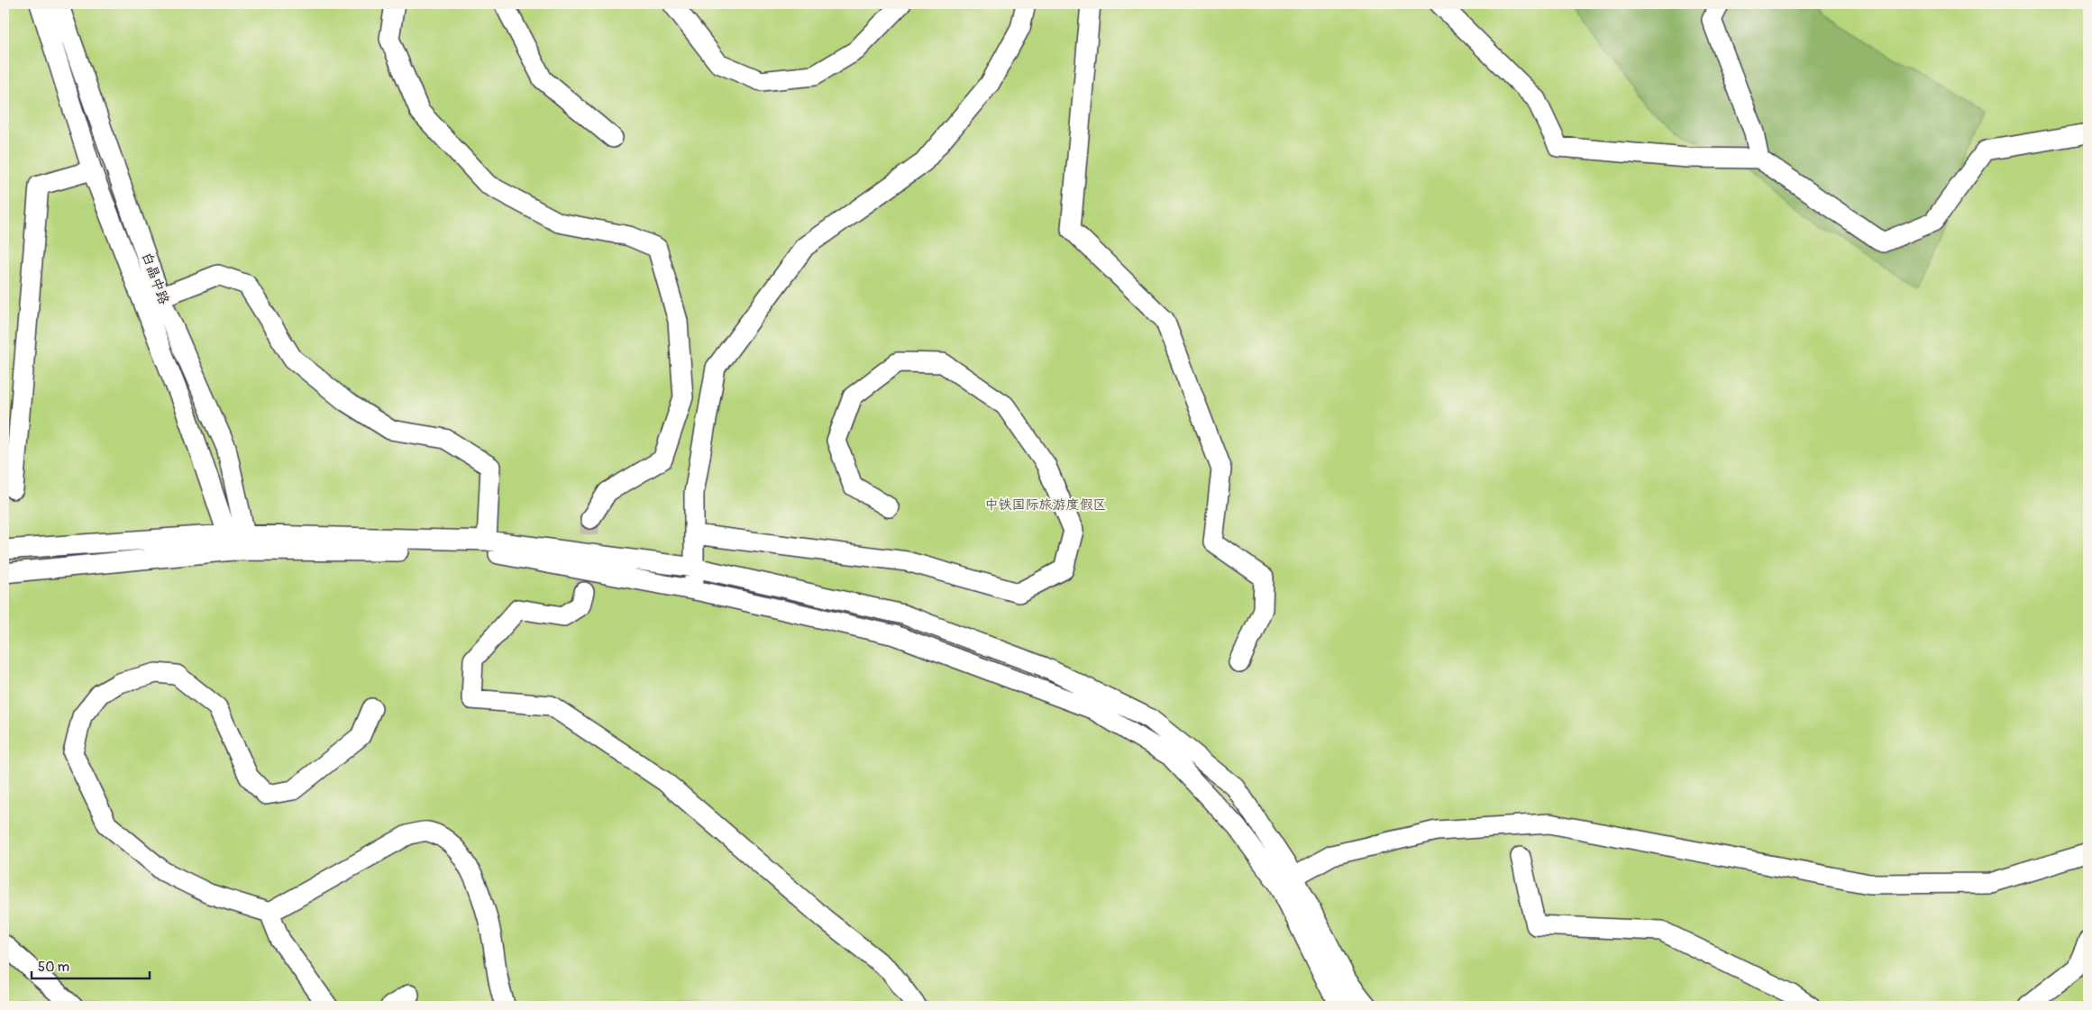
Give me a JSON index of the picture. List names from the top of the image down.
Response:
{
  "streets": {
    "street": ["白晶中路"]
  },
  "parks": ["中铁国际旅游度假区"],
  "scale_bar": "50 m"
}
